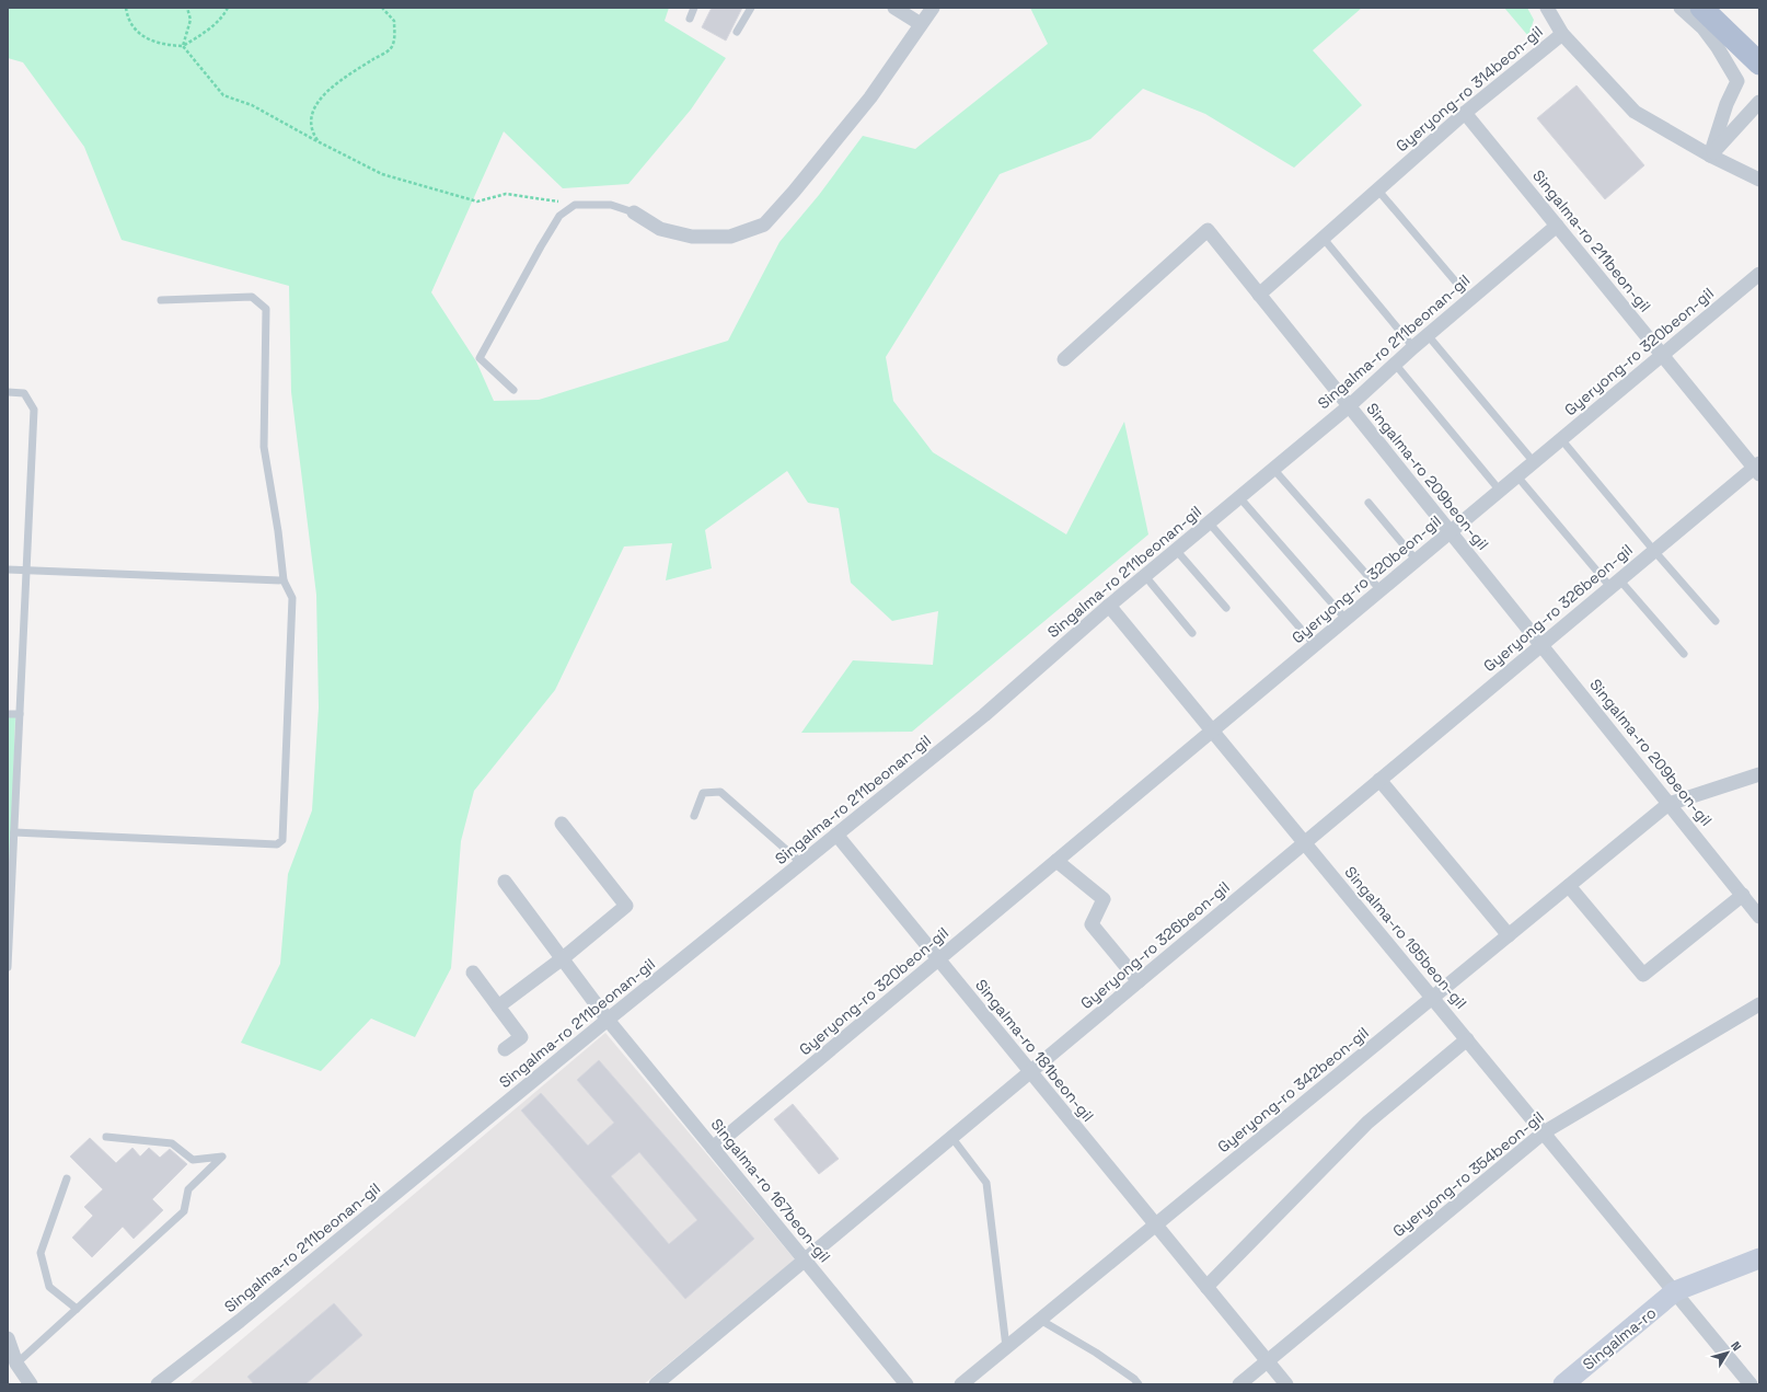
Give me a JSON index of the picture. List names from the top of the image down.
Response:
{
  "streets": {
    "street": [
      "Gyeryong-ro 314beon-gil",
      "Singalma-ro 211beon-gil",
      "Singalma-ro 211beonan-gil",
      "Gyeryong-ro 320beon-gil",
      "Singalma-ro 209beon-gil",
      "Gyeryong-ro 326beon-gil",
      "Singalma-ro 195beon-gil",
      "Singalma-ro 181beon-gil",
      "Gyeryong-ro 342beon-gil",
      "Gyeryong-ro 354beon-gil",
      "Singalma-ro 167beon-gil",
      "Singalma-ro"
    ]
  },
  "crossings": [
    ["Gyeryong-ro 314beon-gil", "Singalma-ro 211beon-gil"],
    ["Gyeryong-ro 314beon-gil", "Singalma-ro 209beon-gil"],
    ["Singalma-ro 211beon-gil", "Singalma-ro 211beonan-gil"],
    ["Singalma-ro 211beon-gil", "Gyeryong-ro 320beon-gil"],
    ["Singalma-ro 211beon-gil", "Gyeryong-ro 326beon-gil"],
    ["Singalma-ro 211beonan-gil", "Singalma-ro 209beon-gil"],
    ["Singalma-ro 211beonan-gil", "Singalma-ro 195beon-gil"],
    ["Singalma-ro 211beonan-gil", "Singalma-ro 181beon-gil"],
    ["Singalma-ro 211beonan-gil", "Singalma-ro 167beon-gil"],
    ["Gyeryong-ro 320beon-gil", "Singalma-ro 209beon-gil"],
    ["Gyeryong-ro 320beon-gil", "Singalma-ro 195beon-gil"],
    ["Gyeryong-ro 320beon-gil", "Singalma-ro 181beon-gil"],
    ["Gyeryong-ro 320beon-gil", "Singalma-ro 167beon-gil"],
    ["Singalma-ro 209beon-gil", "Gyeryong-ro 326beon-gil"],
    ["Singalma-ro 209beon-gil", "Gyeryong-ro 342beon-gil"],
    ["Gyeryong-ro 326beon-gil", "Singalma-ro 195beon-gil"],
    ["Gyeryong-ro 326beon-gil", "Singalma-ro 181beon-gil"],
    ["Gyeryong-ro 326beon-gil", "Singalma-ro 167beon-gil"],
    ["Singalma-ro 195beon-gil", "Gyeryong-ro 342beon-gil"],
    ["Singalma-ro 195beon-gil", "Gyeryong-ro 354beon-gil"],
    ["Singalma-ro 195beon-gil", "Singalma-ro"],
    ["Singalma-ro 181beon-gil", "Gyeryong-ro 342beon-gil"],
    ["Singalma-ro 181beon-gil", "Gyeryong-ro 354beon-gil"]
  ],
  "north": "top right"
}
